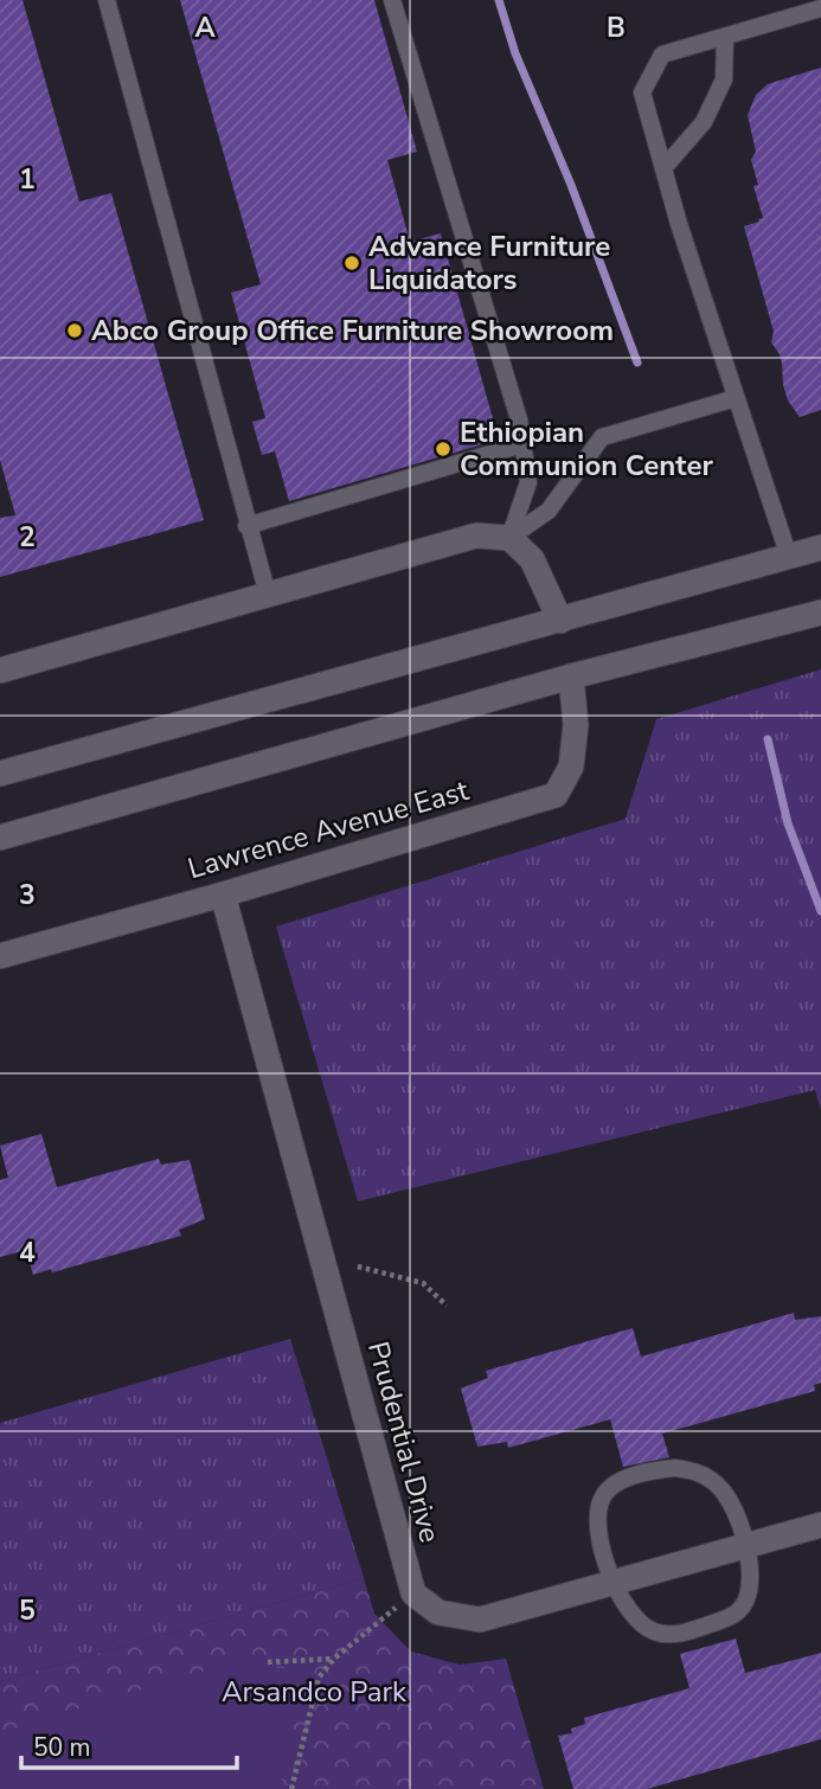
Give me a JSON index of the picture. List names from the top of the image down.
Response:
{
  "streets": {
    "street": ["Lawrence Avenue East", "Prudential Drive"]
  },
  "crossings": [
    ["Lawrence Avenue East", "Prudential Drive"]
  ],
  "parks": ["Arsandco Park"],
  "places": ["Advance Furniture Liquidators", "Abco Group Office Furniture Showroom", "Ethiopian Communion Center"],
  "scale_bar": "50 m",
  "grid": {
    "columns": ["A", "B"],
    "rows": [
      "1",
      "2",
      "3",
      "4",
      "5"
    ]
  }
}
